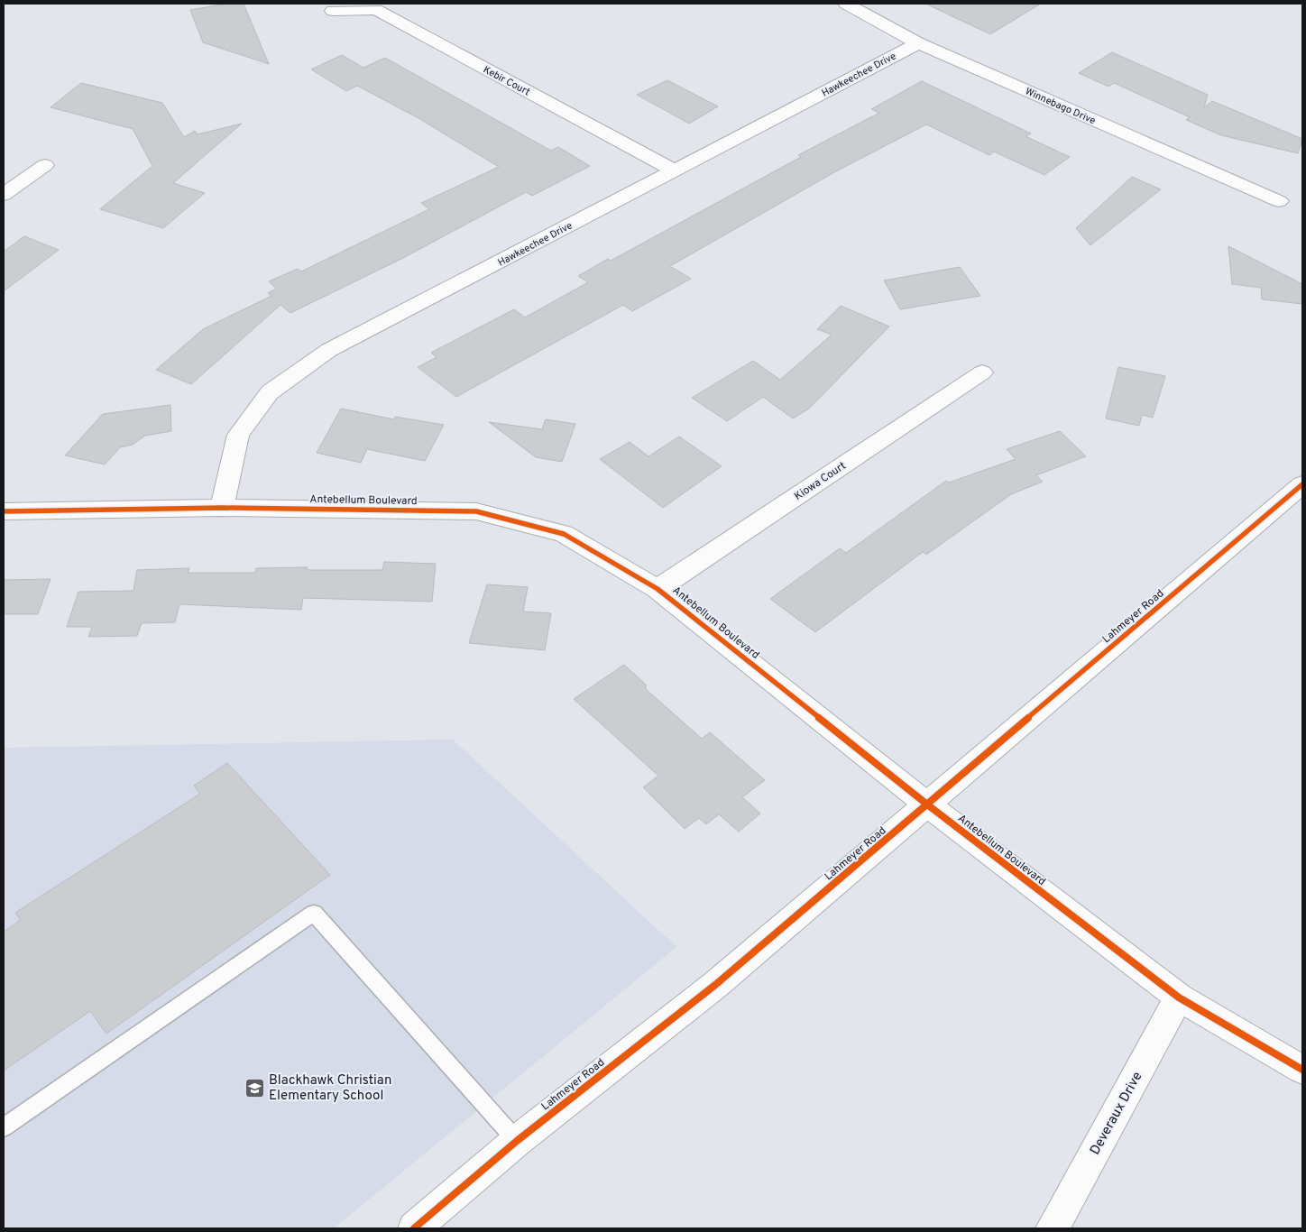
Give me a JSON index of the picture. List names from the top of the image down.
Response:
{
  "streets": {
    "street": [
      "Hawkeechee Drive",
      "Kebir Court",
      "Winnebago Drive",
      "Kiowa Court",
      "Antebellum Boulevard",
      "Lahmeyer Road",
      "Deveraux Drive"
    ]
  },
  "crossings": [
    ["Hawkeechee Drive", "Kebir Court"],
    ["Hawkeechee Drive", "Winnebago Drive"],
    ["Hawkeechee Drive", "Antebellum Boulevard"],
    ["Kiowa Court", "Antebellum Boulevard"],
    ["Antebellum Boulevard", "Lahmeyer Road"],
    ["Antebellum Boulevard", "Deveraux Drive"]
  ],
  "places": {
    "school or university": ["Blackhawk Christian Elementary School"]
  }
}
